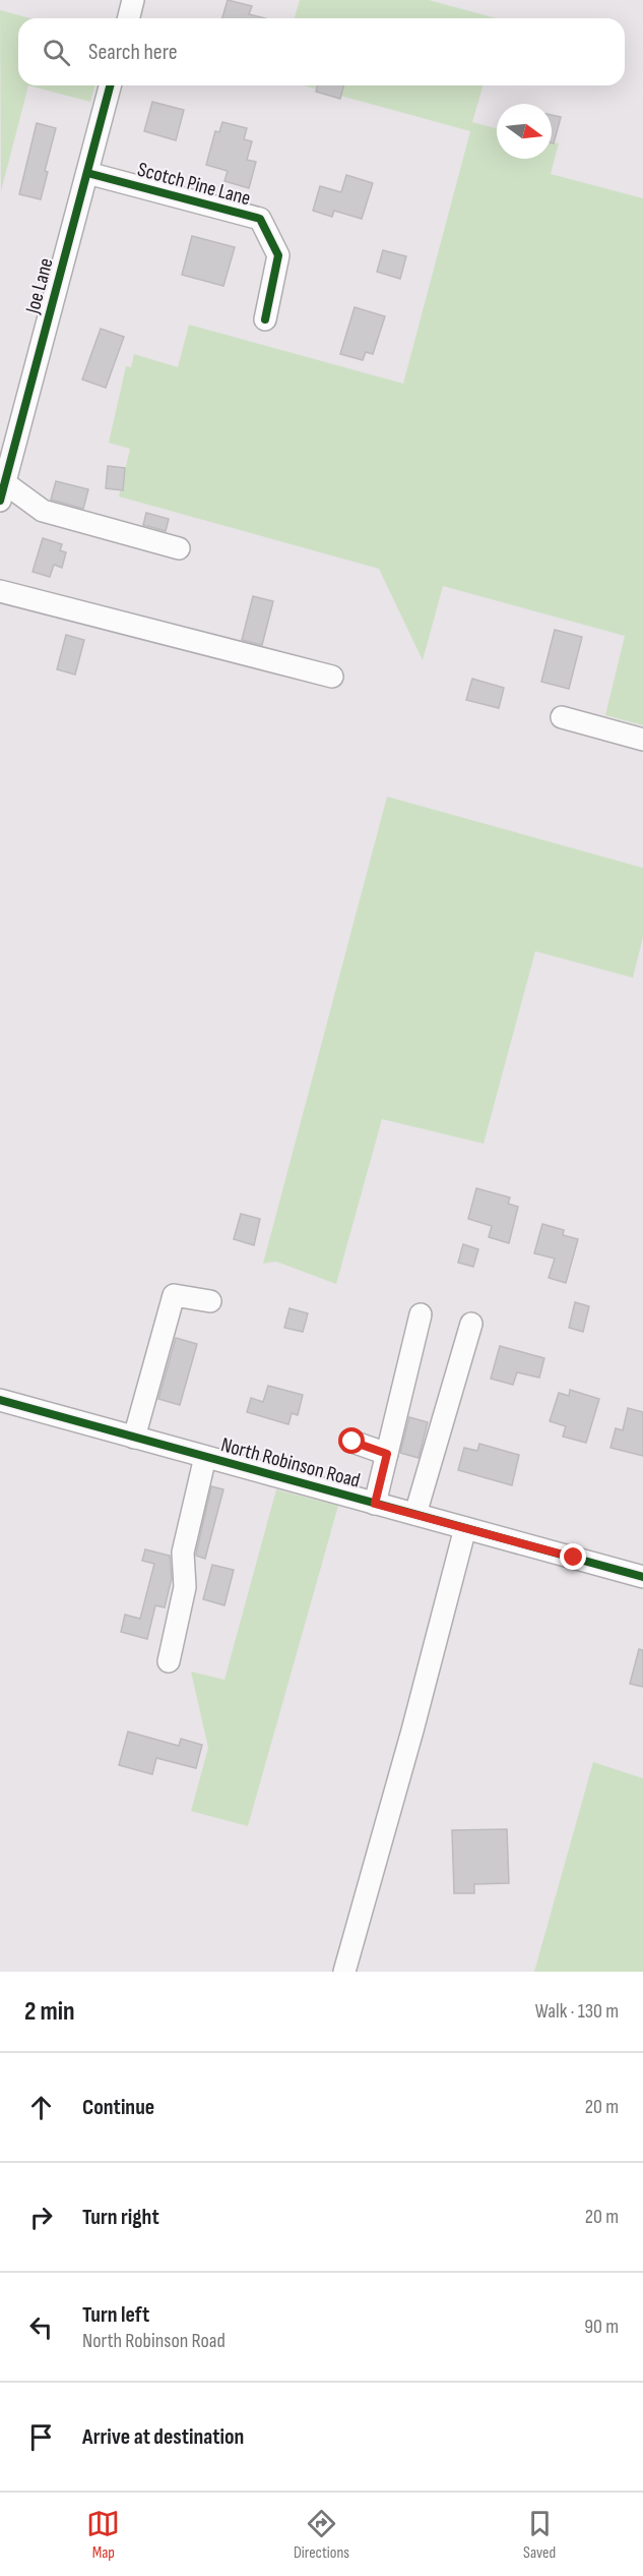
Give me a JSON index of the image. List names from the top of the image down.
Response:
{
  "streets": {
    "street": ["Scotch Pine Lane", "Joe Lane", "North Robinson Road"]
  },
  "crossings": [
    ["Scotch Pine Lane", "Joe Lane"]
  ],
  "north": "right",
  "page": {
    "search": "Search here",
    "heading": ["2 min", "Walk · 130 m"],
    "list": [
      ["Continue", "20 m"],
      ["Turn right", "20 m"],
      ["Turn left", "North Robinson Road", "90 m"],
      "Arrive at destination"
    ],
    "nav": ["Map", "Directions", "Saved"]
  }
}
